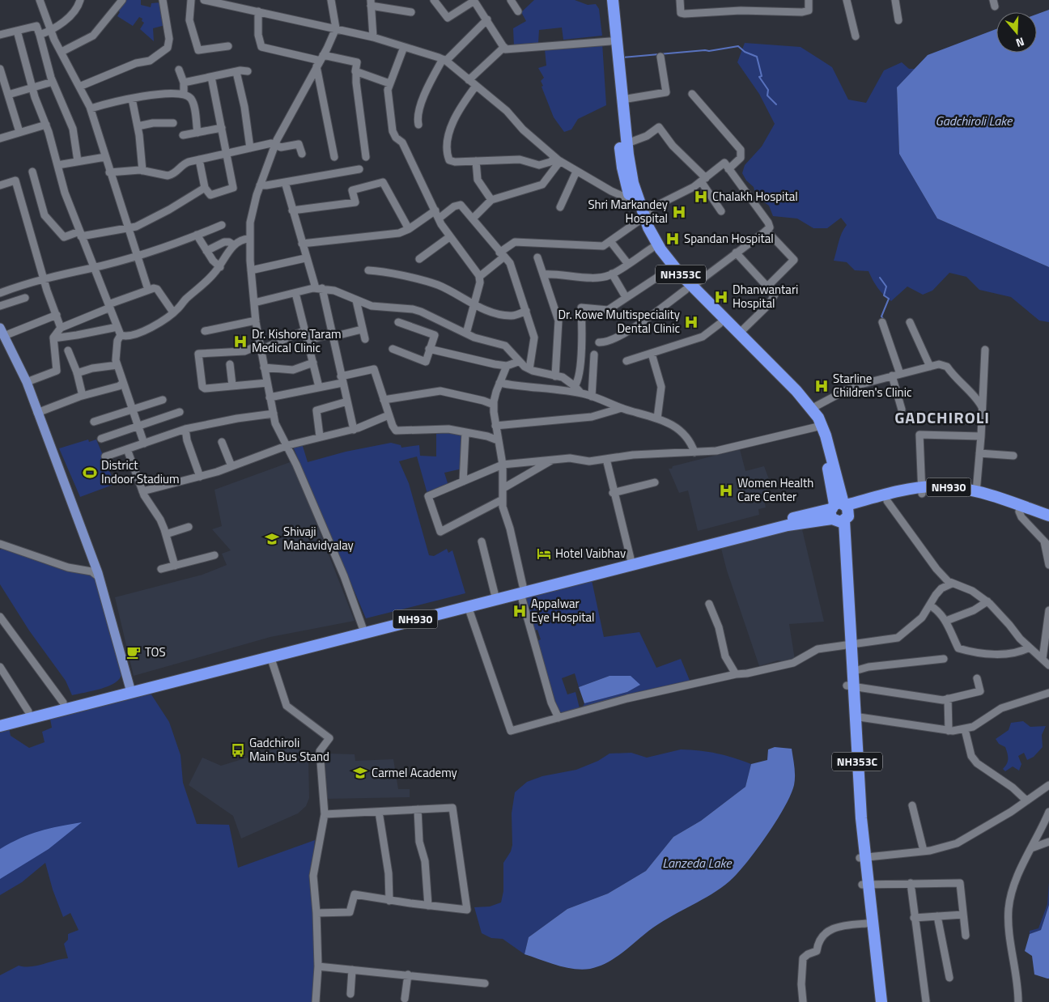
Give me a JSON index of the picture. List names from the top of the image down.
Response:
{
  "streets": {
    "highway": ["NH353C", "NH930"]
  },
  "crossings": [
    ["NH353C", "NH930"]
  ],
  "districts": ["GADCHIROLI"],
  "water": ["Gadchiroli Lake", "Lanzeda Lake"],
  "places": {
    "hospital": [
      "Chalakh Hospital",
      "Shri Markandey Hospital",
      "Spandan Hospital",
      "Dhanwantari Hospital",
      "Dr. Kowe Multispeciality Dental Clinic",
      "Dr. Kishore Taram Medical Clinic",
      "Starline Children's Clinic",
      "Women Health Care Center",
      "Appalwar Eye Hospital"
    ],
    "sports": ["District Indoor Stadium"],
    "school or university": ["Shivaji Mahavidyalay", "Carmel Academy"],
    "hotel": ["Hotel Vaibhav"],
    "cafe": ["TOS"],
    "bus stop": ["Gadchiroli Main Bus Stand"]
  },
  "north": "bottom"
}
